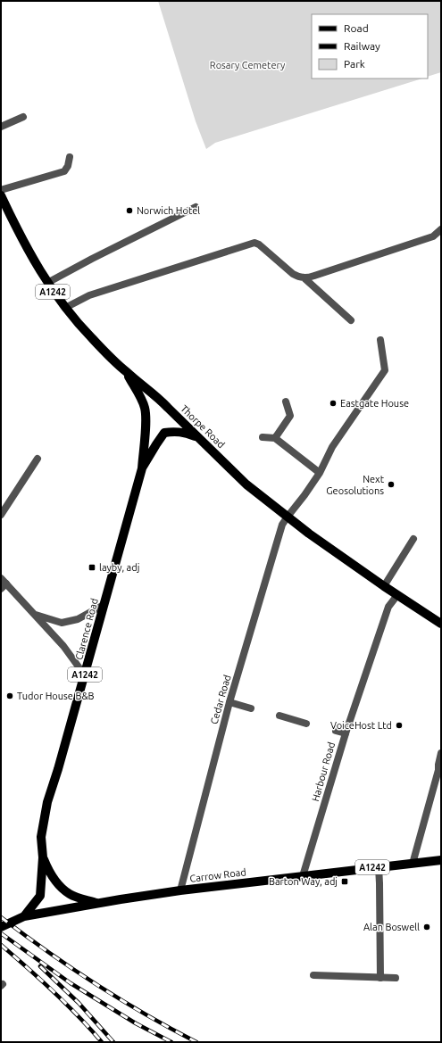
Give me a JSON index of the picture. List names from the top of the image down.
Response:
{
  "streets": {
    "main road": [
      "A1242",
      "Thorpe Road",
      "Clarence Road",
      "Carrow Road"
    ],
    "street": ["Cedar Road", "Harbour Road"]
  },
  "crossings": [
    ["Thorpe Road", "Clarence Road"],
    ["Thorpe Road", "Cedar Road"],
    ["Thorpe Road", "Harbour Road"],
    ["Clarence Road", "Carrow Road"],
    ["Cedar Road", "Carrow Road"],
    ["Harbour Road", "Carrow Road"]
  ],
  "parks": ["Rosary Cemetery"],
  "places": {
    "other": [
      "Norwich Hotel",
      "Eastgate House",
      "Next Geosolutions",
      "Tudor House B&B",
      "VoiceHost Ltd",
      "Alan Boswell"
    ],
    "transit": ["layby, adj", "Barton Way, adj"]
  },
  "legend": ["Road", "Railway", "Park"]
}
